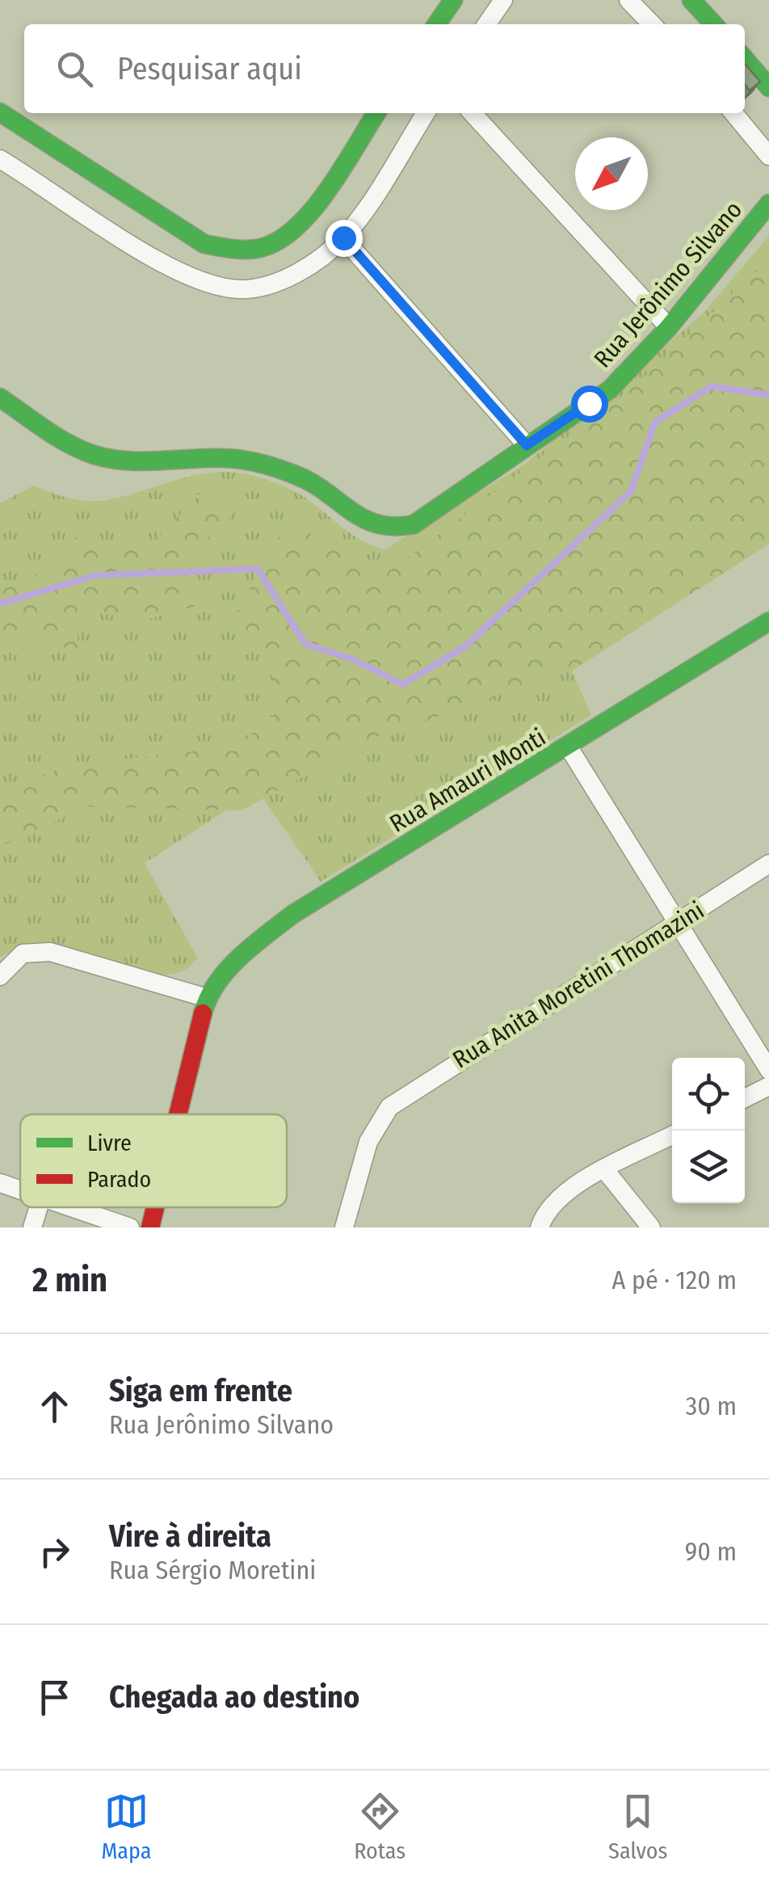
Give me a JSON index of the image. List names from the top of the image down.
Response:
{
  "streets": {
    "street": ["Rua Jerônimo Silvano", "Rua Amauri Monti", "Rua Anita Moretini Thomazini"]
  },
  "legend": ["Livre", "Parado"],
  "north": "bottom left",
  "page": {
    "search": "Pesquisar aqui",
    "heading": ["2 min", "A pé · 120 m"],
    "list": [
      ["Siga em frente", "Rua Jerônimo Silvano", "30 m"],
      ["Vire à direita", "Rua Sérgio Moretini", "90 m"],
      "Chegada ao destino"
    ],
    "nav": ["Mapa", "Rotas", "Salvos"]
  }
}
